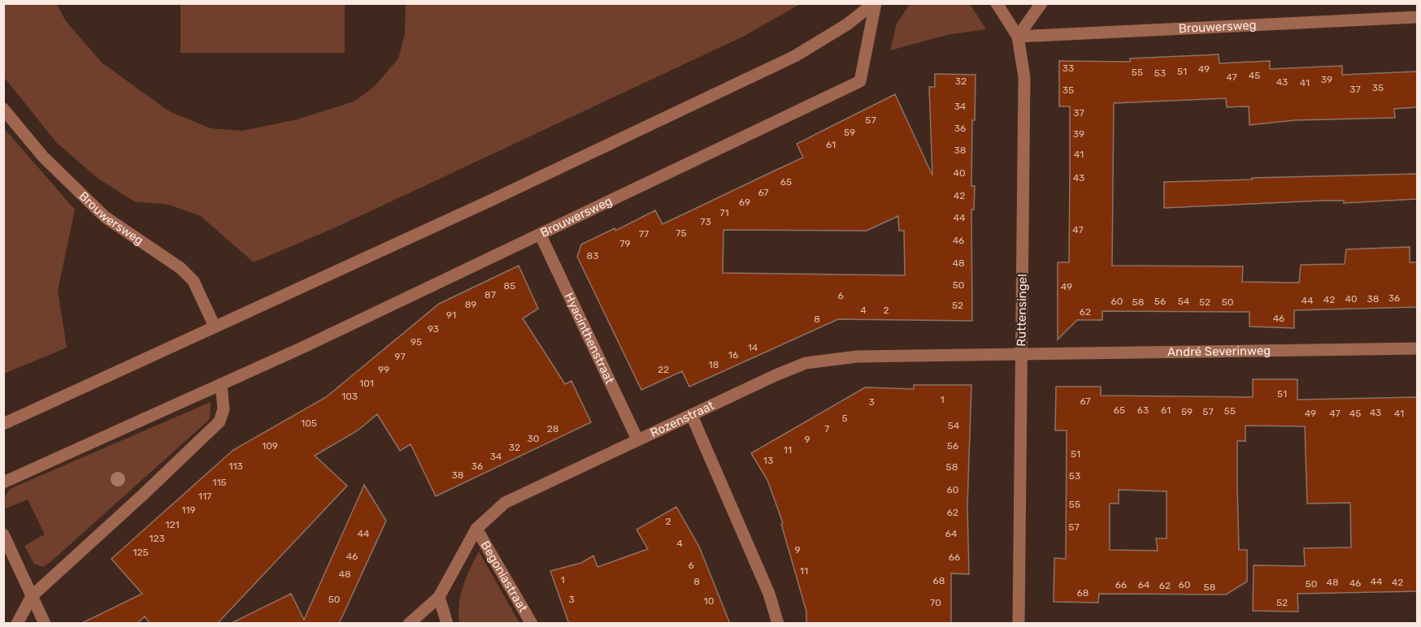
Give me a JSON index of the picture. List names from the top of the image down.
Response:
{
  "streets": {
    "street": [
      "Brouwersweg",
      "Ruttensingel",
      "Hyacinthenstraat",
      "André Severinweg",
      "Rozenstraat",
      "Begoniastraat"
    ]
  },
  "crossings": [
    ["Brouwersweg", "Ruttensingel"],
    ["Brouwersweg", "Hyacinthenstraat"],
    ["Ruttensingel", "André Severinweg"],
    ["Ruttensingel", "Rozenstraat"],
    ["Hyacinthenstraat", "Rozenstraat"],
    ["André Severinweg", "Rozenstraat"],
    ["Rozenstraat", "Begoniastraat"]
  ],
  "house_numbers": [
    "33",
    "49",
    "51",
    "55",
    "53",
    "45",
    "47",
    "39",
    "32",
    "43",
    "41",
    "35",
    "37",
    "35",
    "34",
    "37",
    "57",
    "36",
    "59",
    "39",
    "61",
    "38",
    "41",
    "40",
    "43",
    "65",
    "67",
    "42",
    "69",
    "71",
    "44",
    "73",
    "47",
    "75",
    "77",
    "46",
    "79",
    "83",
    "48",
    "50",
    "85",
    "49",
    "87",
    "6",
    "36",
    "40",
    "38",
    "42",
    "44",
    "60",
    "56",
    "54",
    "58",
    "52",
    "50",
    "89",
    "52",
    "4",
    "2",
    "62",
    "91",
    "46",
    "8",
    "93",
    "95",
    "14",
    "16",
    "97",
    "18",
    "99",
    "22",
    "101",
    "51",
    "103",
    "1",
    "67",
    "3",
    "65",
    "63",
    "61",
    "55",
    "59",
    "57",
    "43",
    "49",
    "47",
    "45",
    "41",
    "5",
    "105",
    "54",
    "28",
    "7",
    "30",
    "9",
    "109",
    "56",
    "32",
    "11",
    "51",
    "34",
    "13",
    "113",
    "36",
    "58",
    "38",
    "53",
    "115",
    "60",
    "117",
    "55",
    "119",
    "62",
    "2",
    "121",
    "57",
    "44",
    "64",
    "123",
    "4",
    "9",
    "125",
    "46",
    "66",
    "6",
    "11",
    "48",
    "1",
    "68",
    "8",
    "44",
    "48",
    "42",
    "46",
    "50",
    "66",
    "64",
    "60",
    "62",
    "58",
    "68",
    "50",
    "3",
    "10",
    "70",
    "52"
  ]
}
